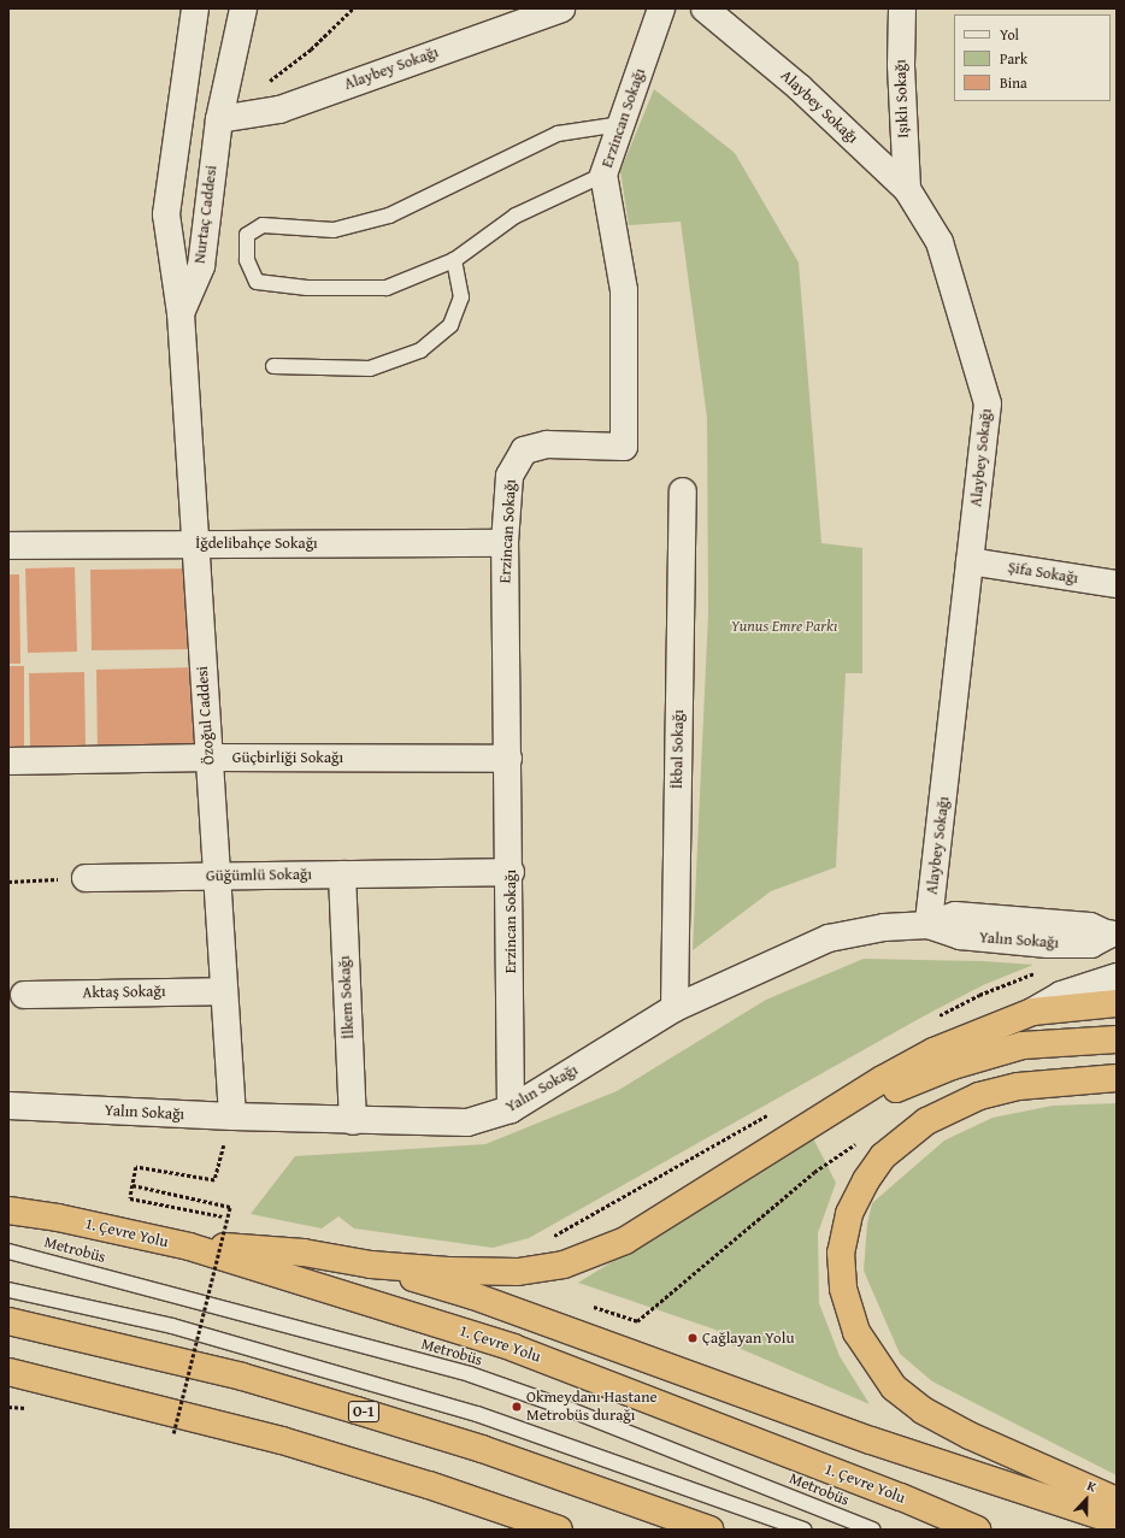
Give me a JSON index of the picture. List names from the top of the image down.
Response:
{
  "streets": {
    "highway": ["1. Çevre Yolu", "O-1"],
    "street": [
      "Alaybey Sokağı",
      "Işıklı Sokağı",
      "Erzincan Sokağı",
      "Nurtaç Caddesi",
      "İğdelibahçe Sokağı",
      "Şifa Sokağı",
      "Özoğul Caddesi",
      "İkbal Sokağı",
      "Güçbirliği Sokağı",
      "Güğümlü Sokağı",
      "Yalın Sokağı",
      "Aktaş Sokağı",
      "İlkem Sokağı"
    ],
    "lane": ["Metrobüs"]
  },
  "crossings": [
    ["Alaybey Sokağı", "Işıklı Sokağı"],
    ["Alaybey Sokağı", "Nurtaç Caddesi"],
    ["Alaybey Sokağı", "Şifa Sokağı"],
    ["Alaybey Sokağı", "Yalın Sokağı"],
    ["Erzincan Sokağı", "İğdelibahçe Sokağı"],
    ["Erzincan Sokağı", "Güçbirliği Sokağı"],
    ["Erzincan Sokağı", "Güğümlü Sokağı"],
    ["Erzincan Sokağı", "Yalın Sokağı"],
    ["Nurtaç Caddesi", "Özoğul Caddesi"],
    ["İğdelibahçe Sokağı", "Özoğul Caddesi"],
    ["Özoğul Caddesi", "Güçbirliği Sokağı"],
    ["Özoğul Caddesi", "Güğümlü Sokağı"],
    ["Özoğul Caddesi", "Yalın Sokağı"],
    ["Özoğul Caddesi", "Aktaş Sokağı"],
    ["İkbal Sokağı", "Yalın Sokağı"],
    ["Güğümlü Sokağı", "İlkem Sokağı"],
    ["Yalın Sokağı", "İlkem Sokağı"]
  ],
  "parks": ["Yunus Emre Parkı"],
  "places": ["Çağlayan Yolu", "Okmeydanı Hastane Metrobüs durağı"],
  "legend": ["Yol", "Park", "Bina"],
  "north": "top"
}
